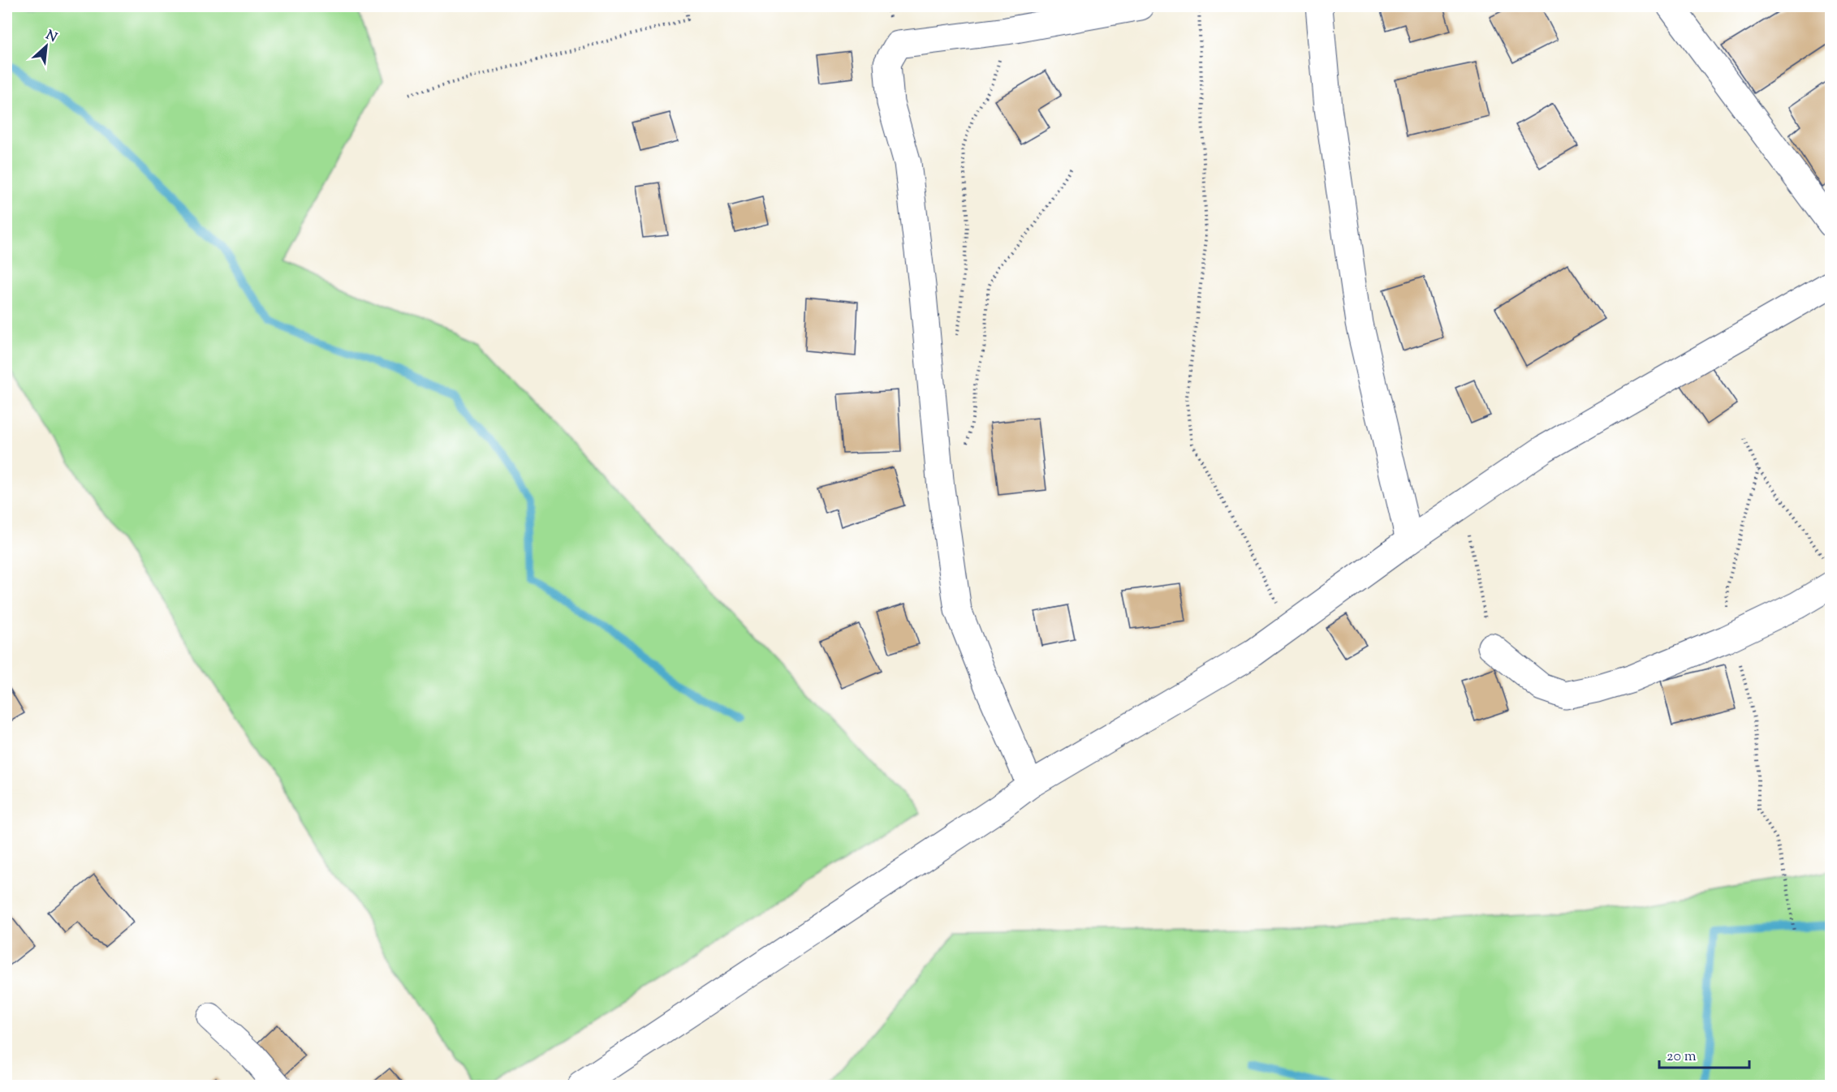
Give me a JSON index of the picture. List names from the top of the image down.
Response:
{
  "scale_bar": "20 m",
  "north": "top right"
}
